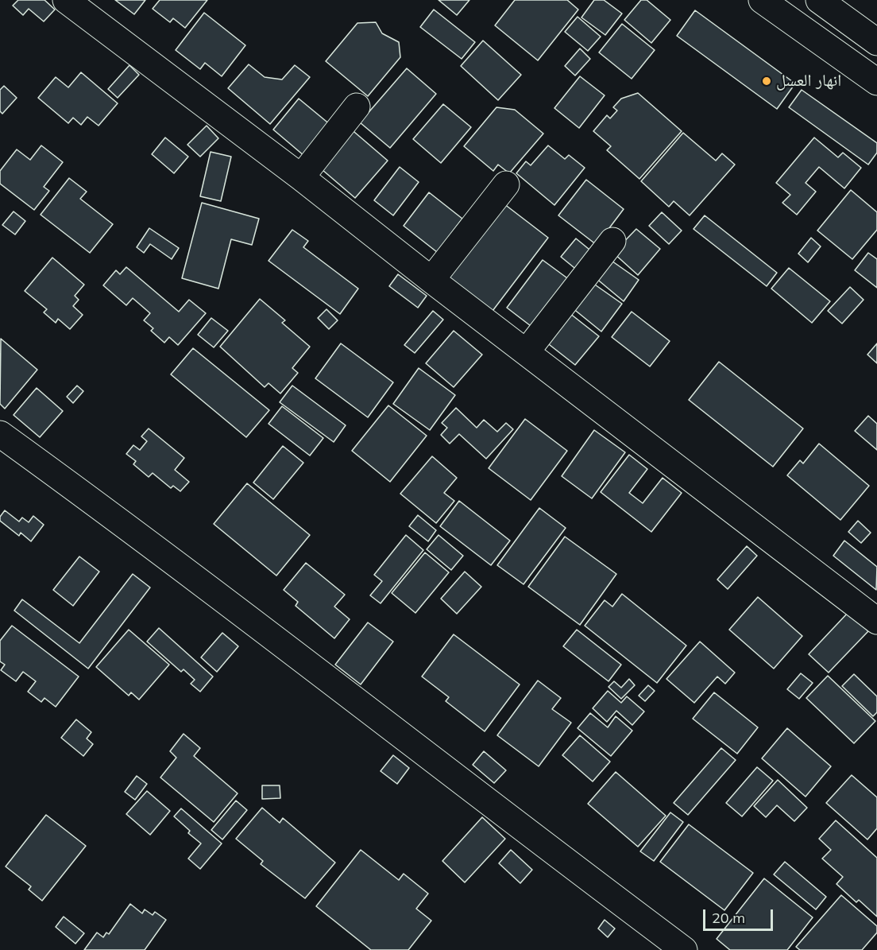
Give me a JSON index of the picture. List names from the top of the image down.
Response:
{
  "places": ["انهار العسل"],
  "scale_bar": "20 m"
}
